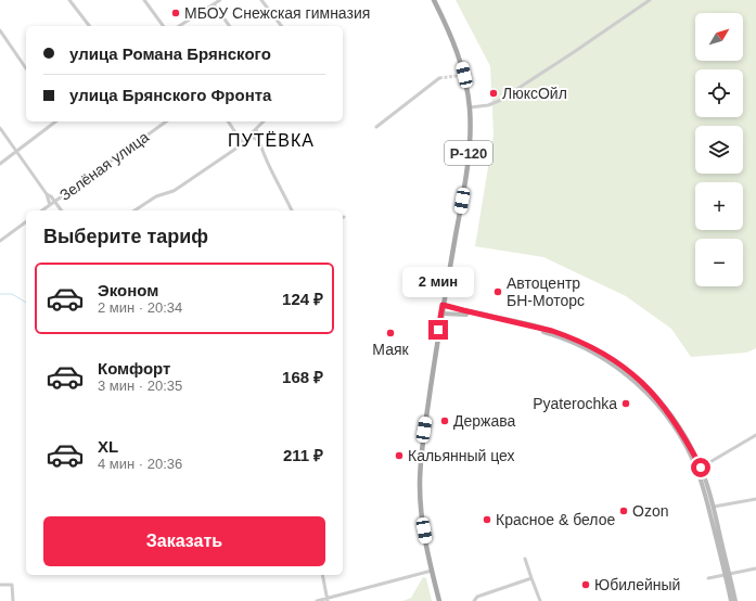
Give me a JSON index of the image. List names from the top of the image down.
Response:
{
  "streets": {
    "main road": ["Р-120"],
    "street": ["Зелёная улица"]
  },
  "districts": ["ПУТЁВКА"],
  "places": [
    "МБОУ Снежская гимназия",
    "ЛюксОйл",
    "Автоцентр БН-Моторс",
    "Маяк",
    "Pyaterochka",
    "Держава",
    "Кальянный цех",
    "Ozon",
    "Красное & белое",
    "Юбилейный"
  ],
  "north": "top right",
  "page": {
    "map_buttons": ["+", "−"],
    "banner": ["улица Романа Брянского", "улица Брянского Фронта"],
    "heading": "Выберите тариф",
    "list": [
      {
        "name": "Эконом",
        "note": "2 мин · 20:34",
        "value": "124 ₽"
      },
      {
        "name": "Комфорт",
        "note": "3 мин · 20:35",
        "value": "168 ₽"
      },
      {
        "name": "XL",
        "note": "4 мин · 20:36",
        "value": "211 ₽"
      }
    ],
    "bubble": "2 мин",
    "buttons": "Заказать"
  }
}
